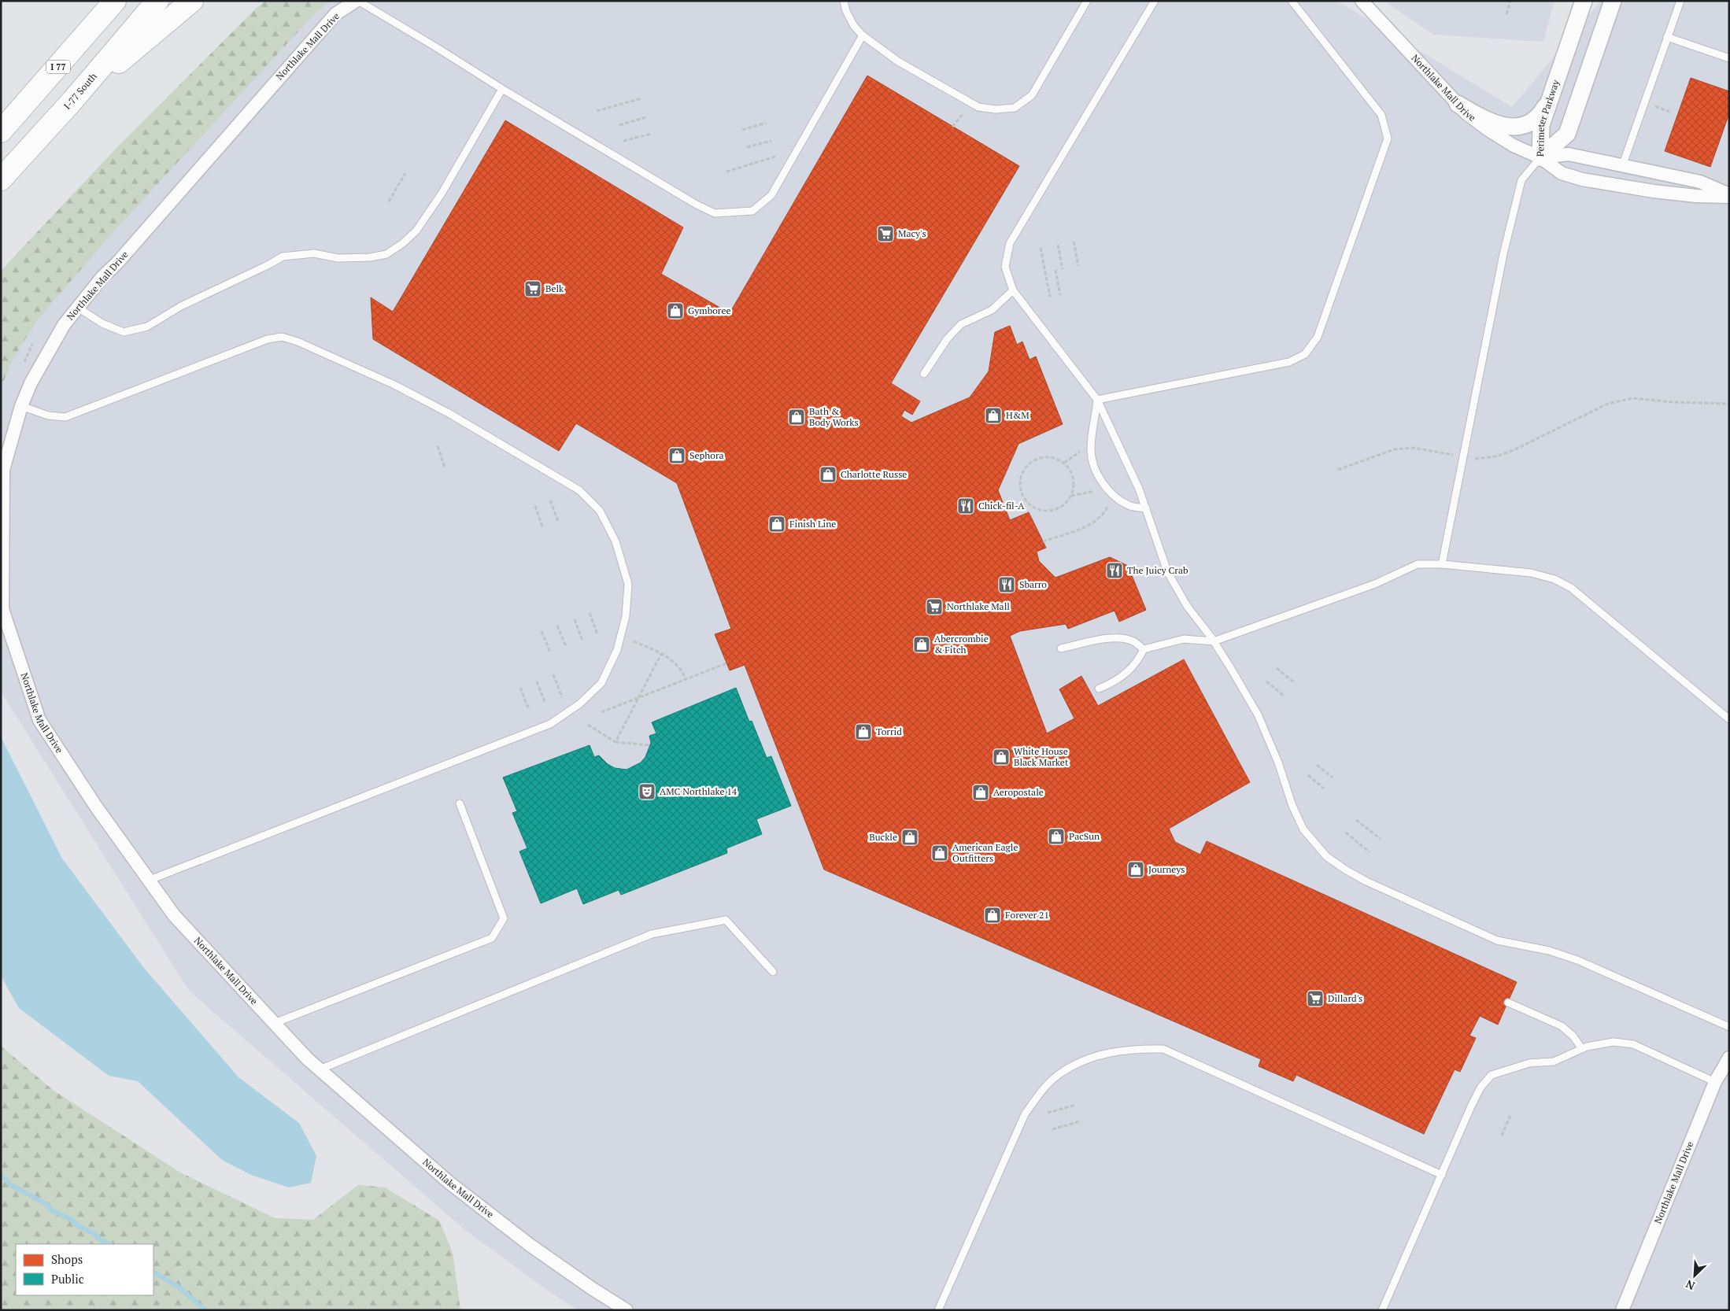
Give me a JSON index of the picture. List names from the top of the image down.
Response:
{
  "streets": {
    "highway": ["I 77", "I-77 South"],
    "street": ["Northlake Mall Drive", "Perimeter Parkway"]
  },
  "crossings": [
    ["Northlake Mall Drive", "Perimeter Parkway"]
  ],
  "places": {
    "supermarket": [
      "Macy's",
      "Belk",
      "Northlake Mall",
      "Dillard's"
    ],
    "shop": [
      "Gymboree",
      "H&M",
      "Bath & Body Works",
      "Sephora",
      "Charlotte Russe",
      "Finish Line",
      "Abercrombie & Fitch",
      "Torrid",
      "White House Black Market",
      "Aeropostale",
      "PacSun",
      "Buckle",
      "American Eagle Outfitters",
      "Journeys",
      "Forever 21"
    ],
    "restaurant": ["Chick-fil-A", "The Juicy Crab", "Sbarro"],
    "theatre": ["AMC Northlake 14"]
  },
  "legend": ["Shops", "Public"],
  "north": "bottom left"
}
